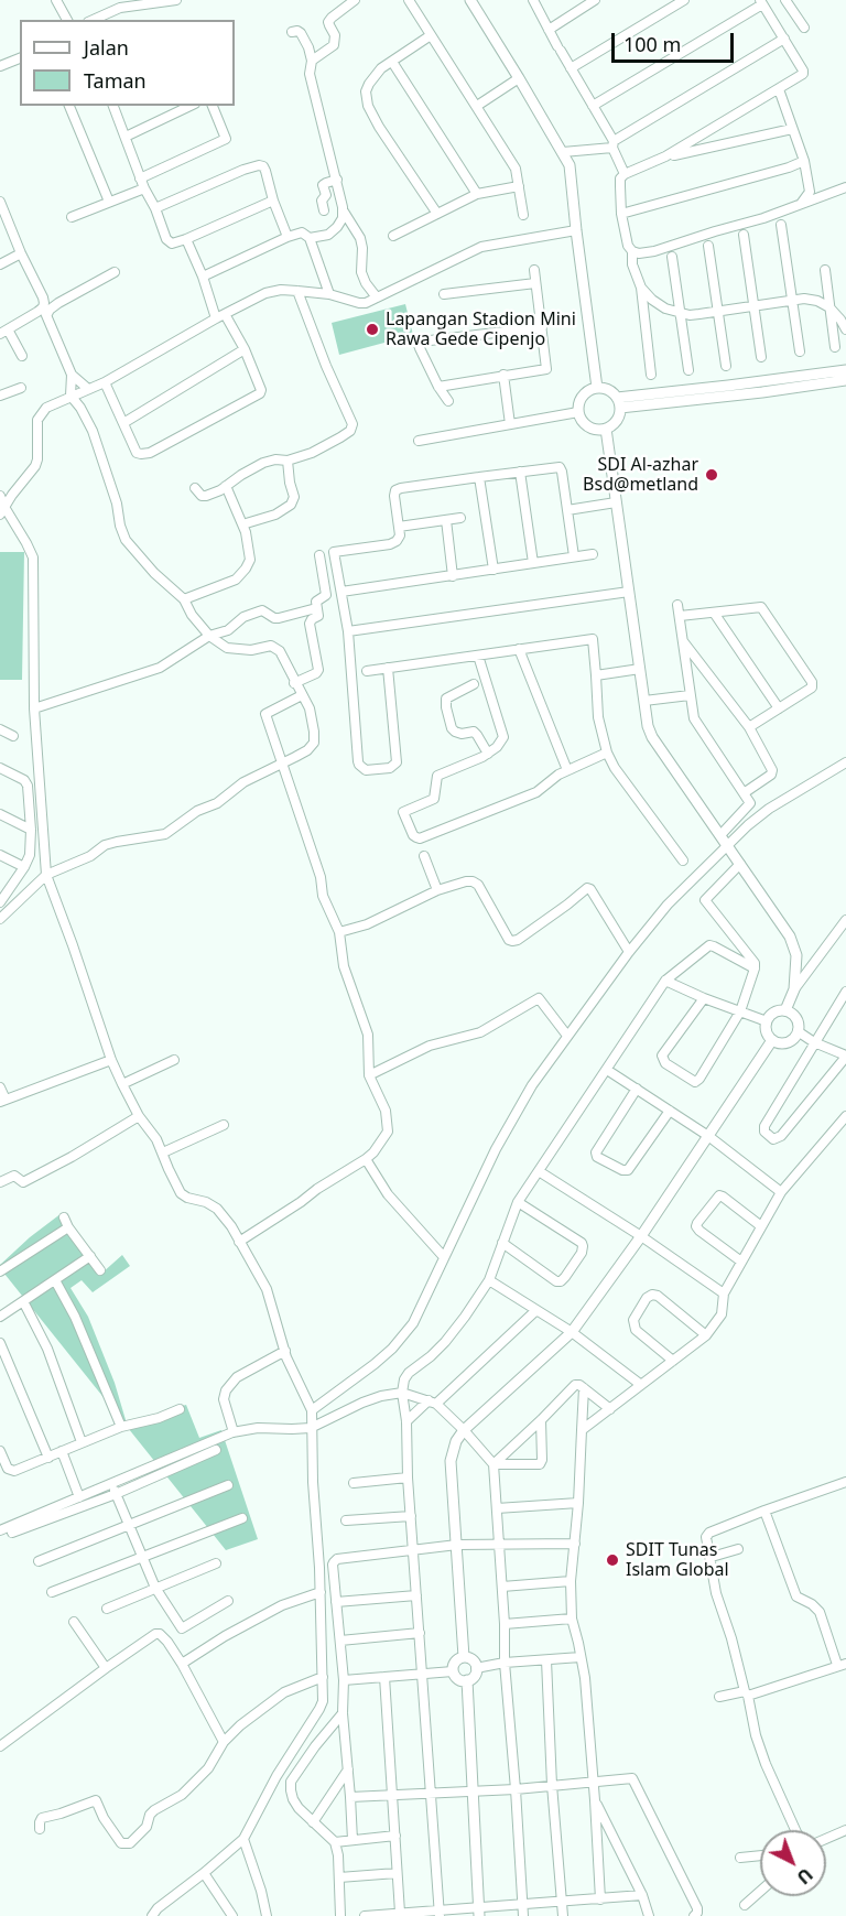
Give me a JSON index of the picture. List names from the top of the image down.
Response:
{
  "places": ["Lapangan Stadion Mini Rawa Gede Cipenjo", "SDI Al-azhar Bsd@metland", "SDIT Tunas Islam Global"],
  "legend": ["Jalan", "Taman"],
  "scale_bar": "100 m",
  "north": "bottom right"
}
